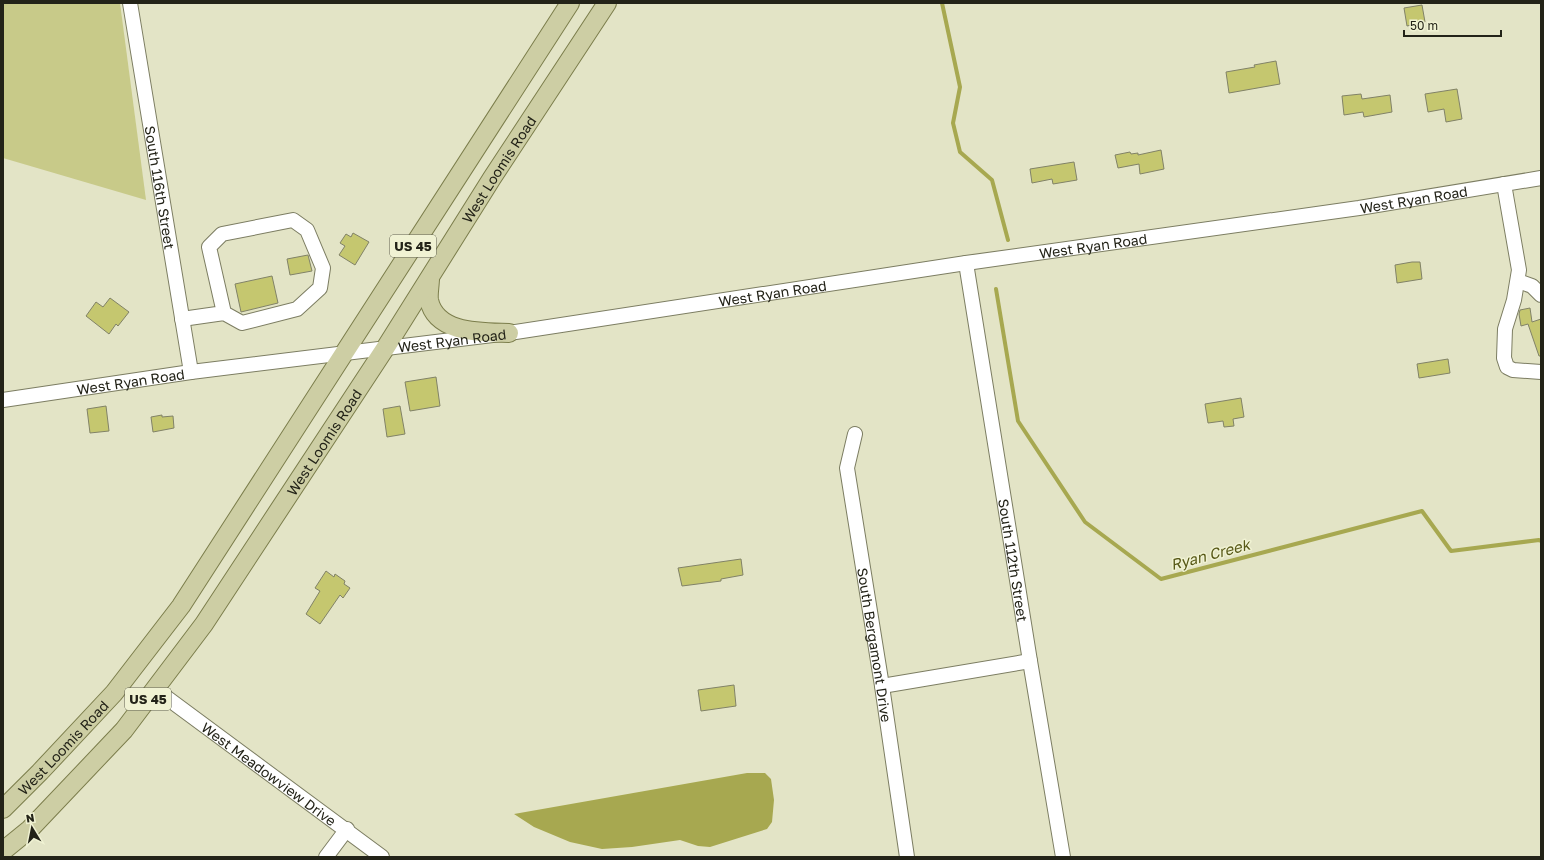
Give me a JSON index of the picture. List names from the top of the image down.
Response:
{
  "streets": {
    "main road": ["West Loomis Road", "US 45"],
    "street": [
      "South 116th Street",
      "West Ryan Road",
      "South 112th Street",
      "South Bergamont Drive",
      "West Meadowview Drive"
    ]
  },
  "crossings": [
    ["West Loomis Road", "West Ryan Road"],
    ["West Loomis Road", "West Meadowview Drive"],
    ["South 116th Street", "West Ryan Road"],
    ["West Ryan Road", "South 112th Street"]
  ],
  "water": ["Ryan Creek"],
  "scale_bar": "50 m",
  "north": "top"
}
